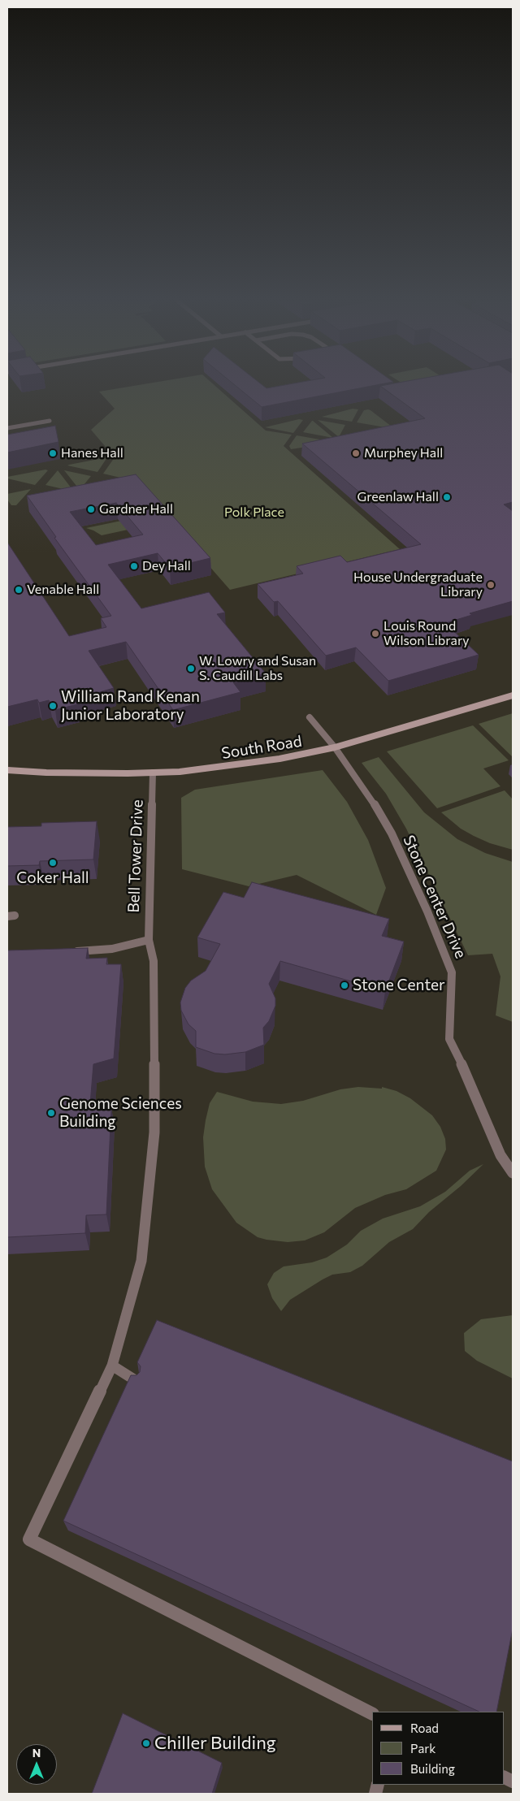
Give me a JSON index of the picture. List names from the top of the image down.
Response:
{
  "streets": {
    "main road": ["South Road"],
    "street": ["Bell Tower Drive", "Stone Center Drive"]
  },
  "crossings": [
    ["South Road", "Bell Tower Drive"],
    ["South Road", "Stone Center Drive"]
  ],
  "parks": ["Polk Place"],
  "places": [
    "Hanes Hall",
    "Murphey Hall",
    "Greenlaw Hall",
    "Gardner Hall",
    "Dey Hall",
    "House Undergraduate Library",
    "Venable Hall",
    "Louis Round Wilson Library",
    "W. Lowry and Susan S. Caudill Labs",
    "William Rand Kenan Junior Laboratory",
    "Coker Hall",
    "Stone Center",
    "Genome Sciences Building",
    "Chiller Building"
  ],
  "legend": ["Road", "Park", "Building"],
  "north": "top"
}
